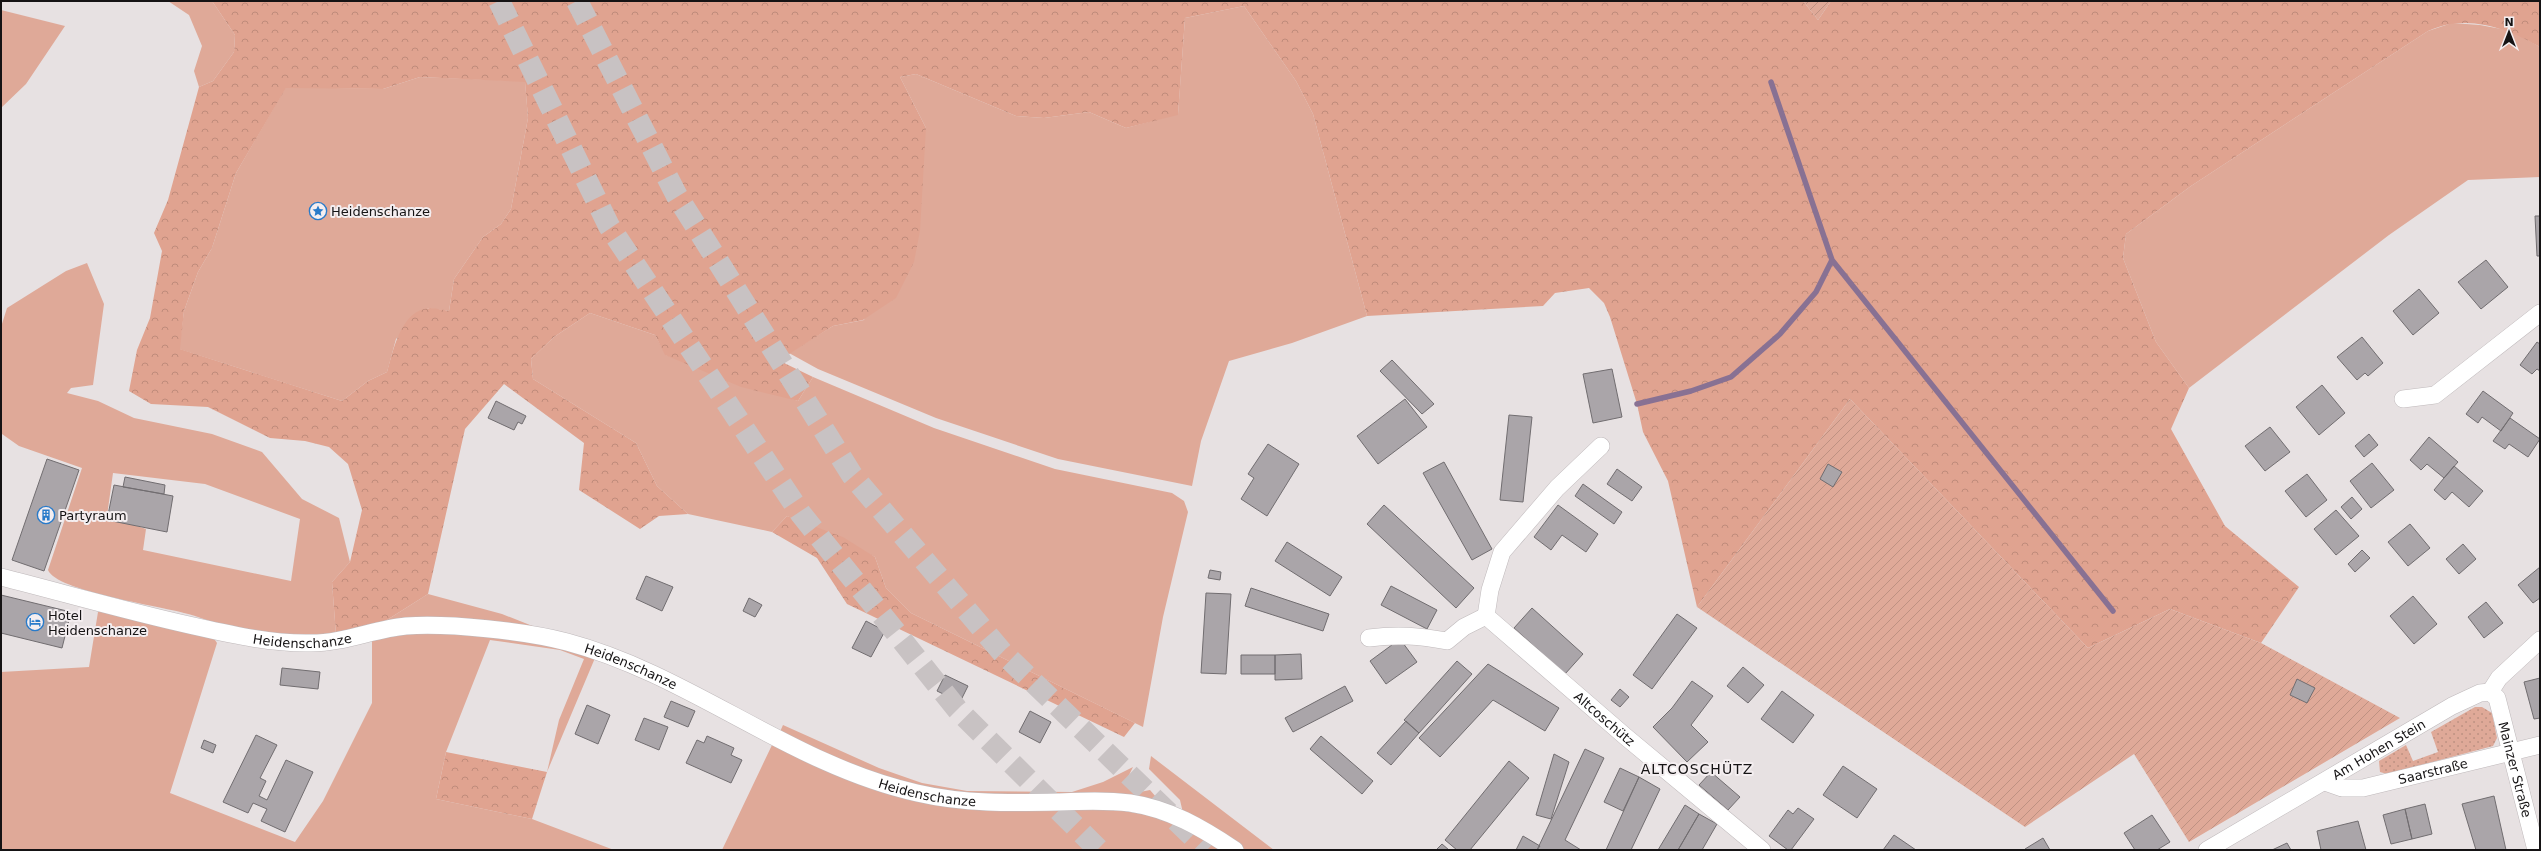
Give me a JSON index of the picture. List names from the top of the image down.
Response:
{
  "streets": {
    "street": [
      "Heidenschanze",
      "Altcoschütz",
      "Am Hohen Stein",
      "Mainzer Straße",
      "Saarstraße"
    ]
  },
  "crossings": [
    ["Am Hohen Stein", "Mainzer Straße"],
    ["Am Hohen Stein", "Saarstraße"],
    ["Mainzer Straße", "Saarstraße"]
  ],
  "districts": ["ALTCOSCHÜTZ"],
  "places": {
    "place": ["Heidenschanze"],
    "building": ["Partyraum"],
    "hotel": ["Hotel Heidenschanze"]
  },
  "north": "top"
}
